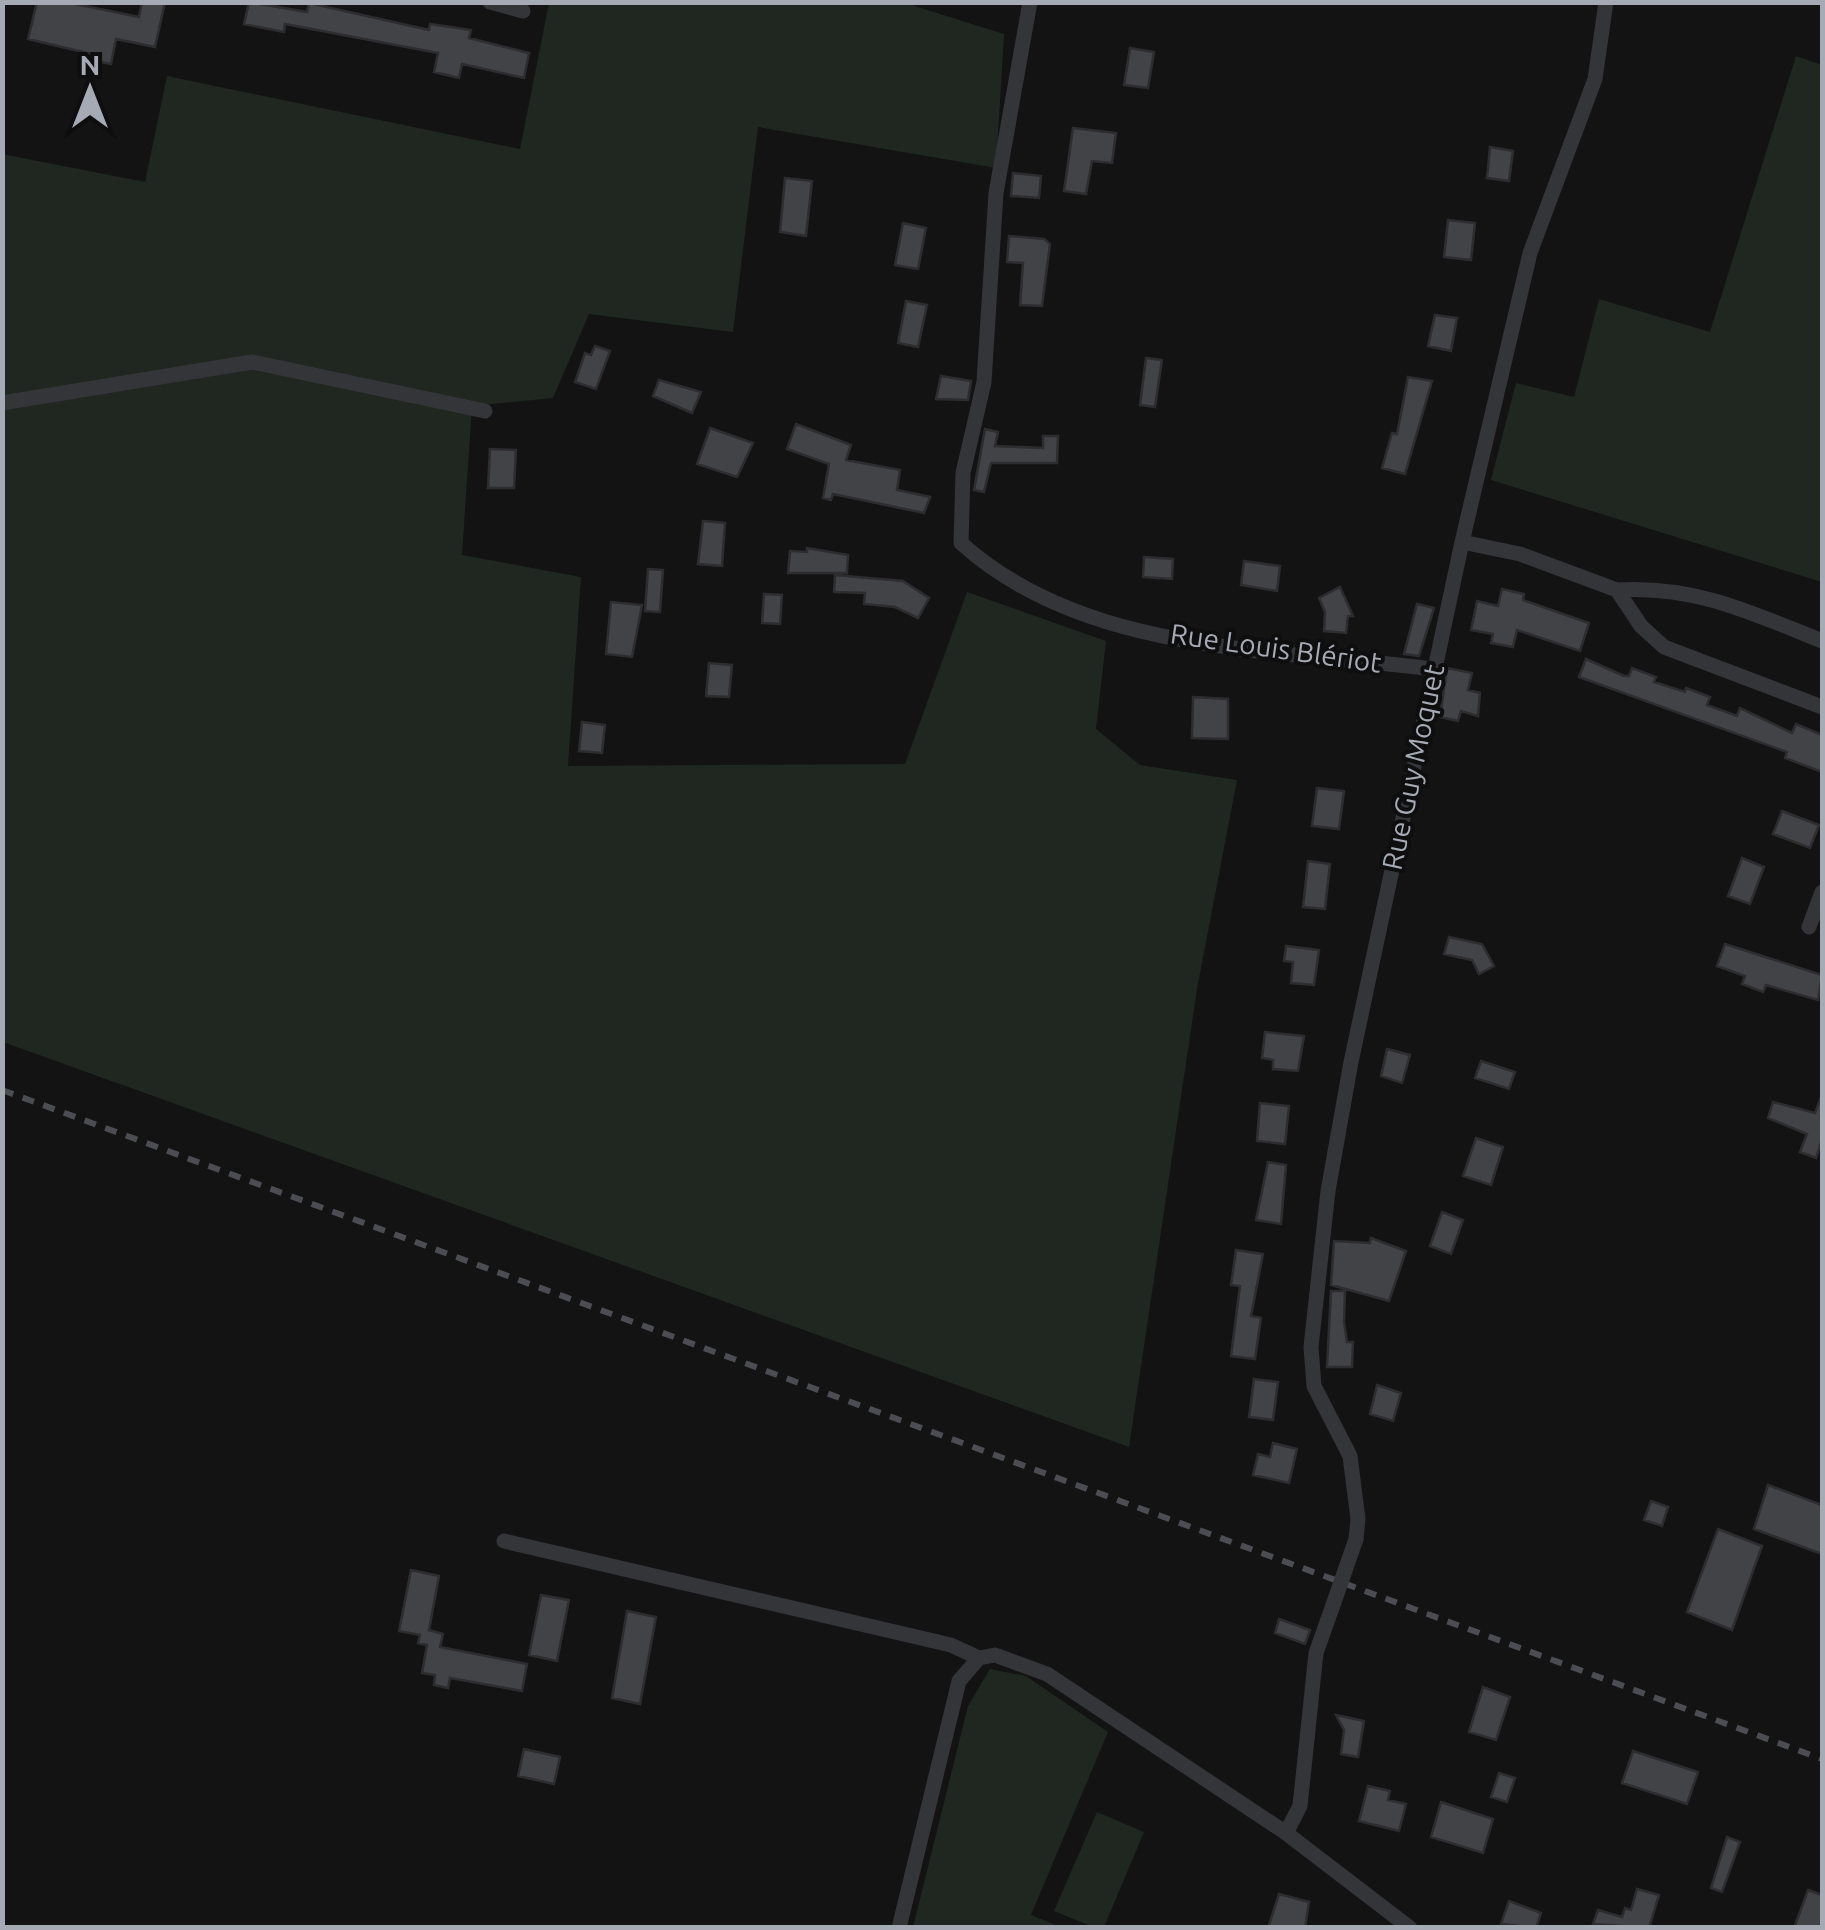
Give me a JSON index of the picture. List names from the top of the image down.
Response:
{
  "streets": {
    "street": ["Rue Louis Blériot", "Rue Guy Moquet"]
  },
  "crossings": [
    ["Rue Louis Blériot", "Rue Guy Moquet"]
  ],
  "north": "top"
}
